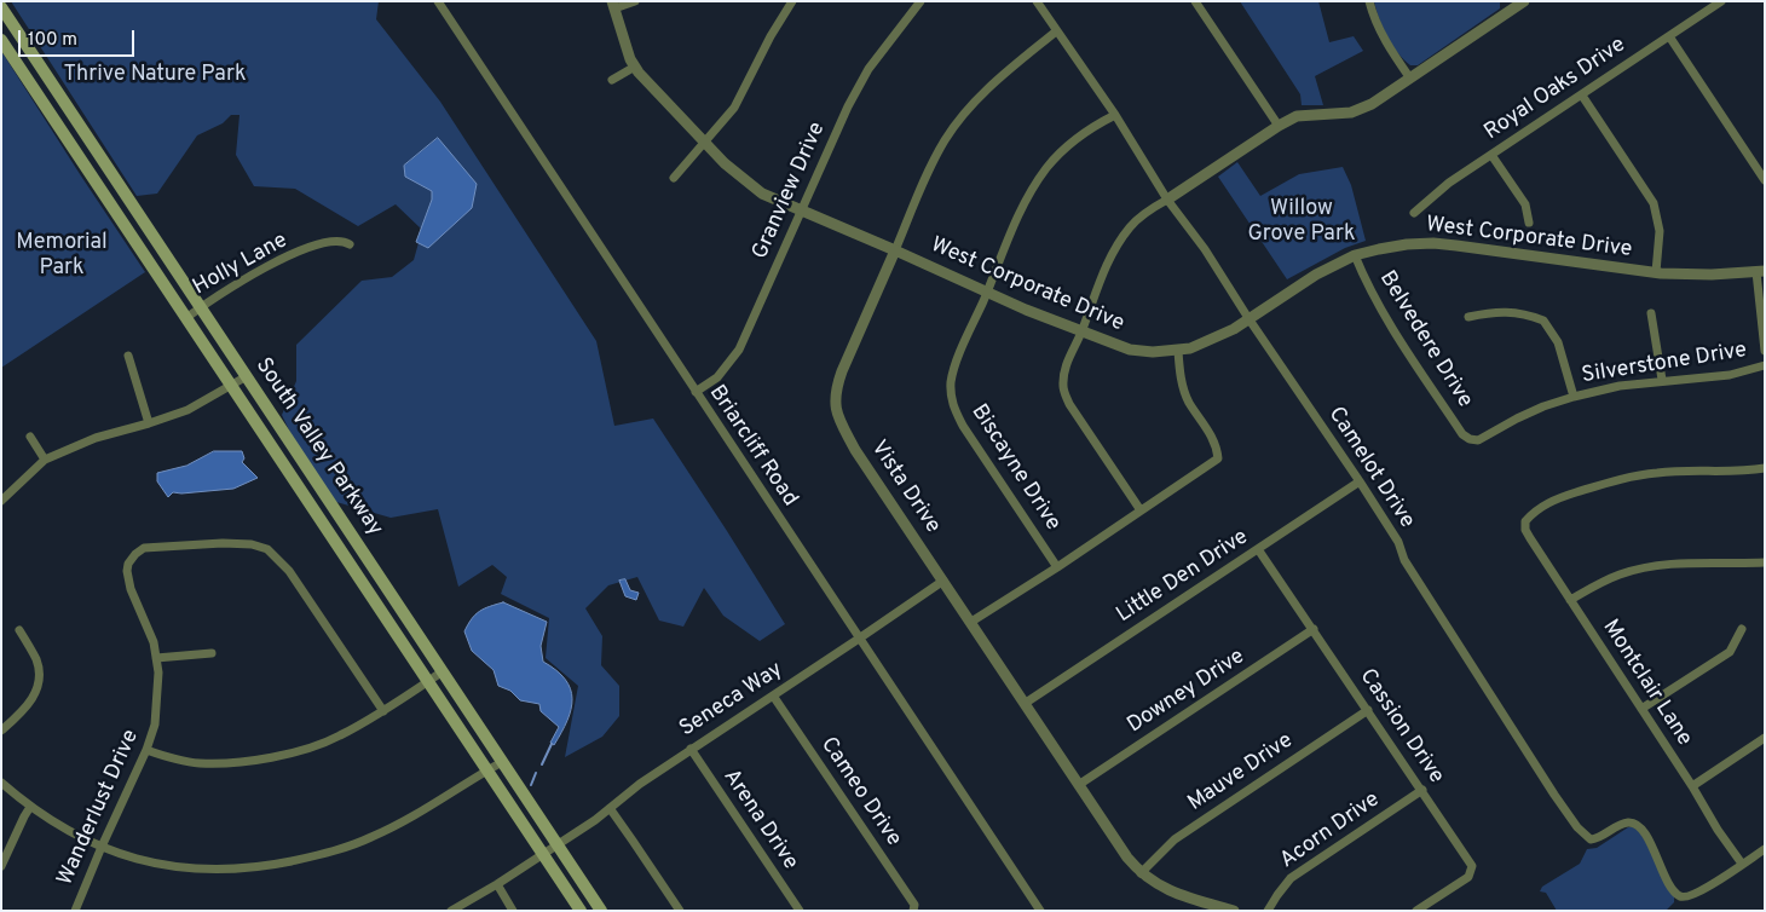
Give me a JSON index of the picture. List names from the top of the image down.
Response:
{
  "streets": {
    "main road": ["South Valley Parkway"],
    "street": [
      "Royal Oaks Drive",
      "Granview Drive",
      "West Corporate Drive",
      "Holly Lane",
      "Belvedere Drive",
      "Silverstone Drive",
      "Briarcliff Road",
      "Biscayne Drive",
      "Camelot Drive",
      "Vista Drive",
      "Little Den Drive",
      "Montclair Lane",
      "Downey Drive",
      "Seneca Way",
      "Cassion Drive",
      "Mauve Drive",
      "Cameo Drive",
      "Wanderlust Drive",
      "Arena Drive",
      "Acorn Drive"
    ]
  },
  "crossings": [
    ["Granview Drive", "West Corporate Drive"],
    ["Granview Drive", "Briarcliff Road"],
    ["West Corporate Drive", "Belvedere Drive"],
    ["West Corporate Drive", "Biscayne Drive"],
    ["West Corporate Drive", "Camelot Drive"],
    ["West Corporate Drive", "Vista Drive"],
    ["Holly Lane", "South Valley Parkway"],
    ["Belvedere Drive", "Silverstone Drive"],
    ["Briarcliff Road", "Seneca Way"],
    ["South Valley Parkway", "Seneca Way"],
    ["Biscayne Drive", "Camelot Drive"],
    ["Camelot Drive", "Vista Drive"],
    ["Camelot Drive", "Little Den Drive"],
    ["Camelot Drive", "Montclair Lane"],
    ["Vista Drive", "Little Den Drive"],
    ["Vista Drive", "Downey Drive"],
    ["Vista Drive", "Seneca Way"],
    ["Vista Drive", "Mauve Drive"],
    ["Little Den Drive", "Cassion Drive"],
    ["Downey Drive", "Cassion Drive"],
    ["Seneca Way", "Cameo Drive"],
    ["Seneca Way", "Arena Drive"],
    ["Cassion Drive", "Mauve Drive"],
    ["Cassion Drive", "Acorn Drive"]
  ],
  "parks": ["Thrive Nature Park", "Willow Grove Park", "Memorial Park"],
  "scale_bar": "100 m"
}
